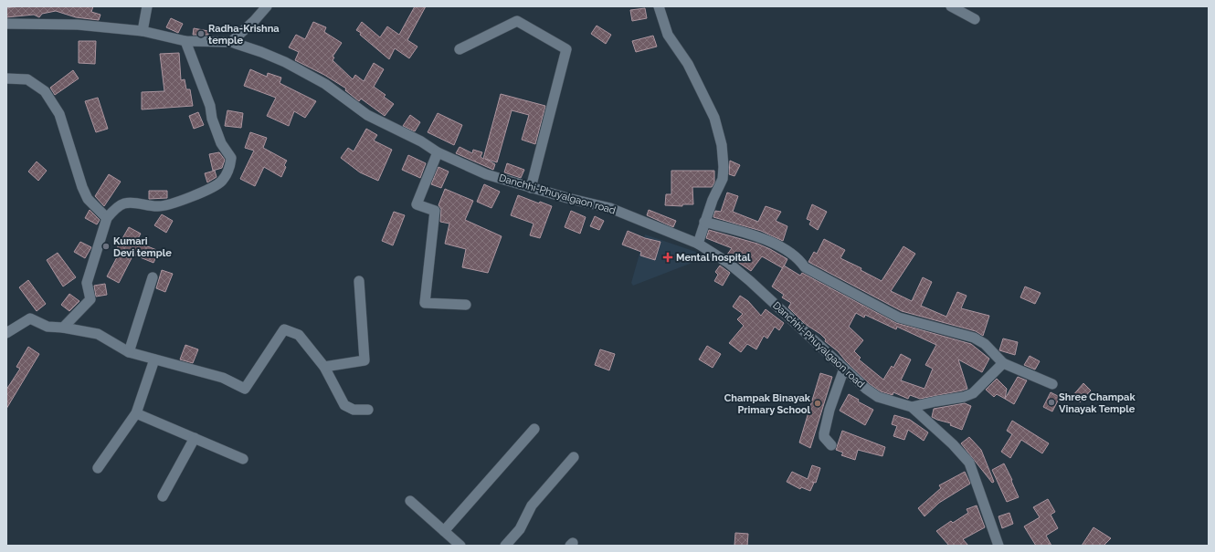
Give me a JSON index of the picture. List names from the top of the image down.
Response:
{
  "streets": {
    "street": ["Danchhi-Phuyalgaon road"]
  },
  "places": {
    "other": [
      "Radha-Krishna temple",
      "Kumari Devi temple",
      "Shree Champak Vinayak Temple",
      "Champak Binayak Primary School"
    ],
    "health": ["Mental hospital"]
  }
}
